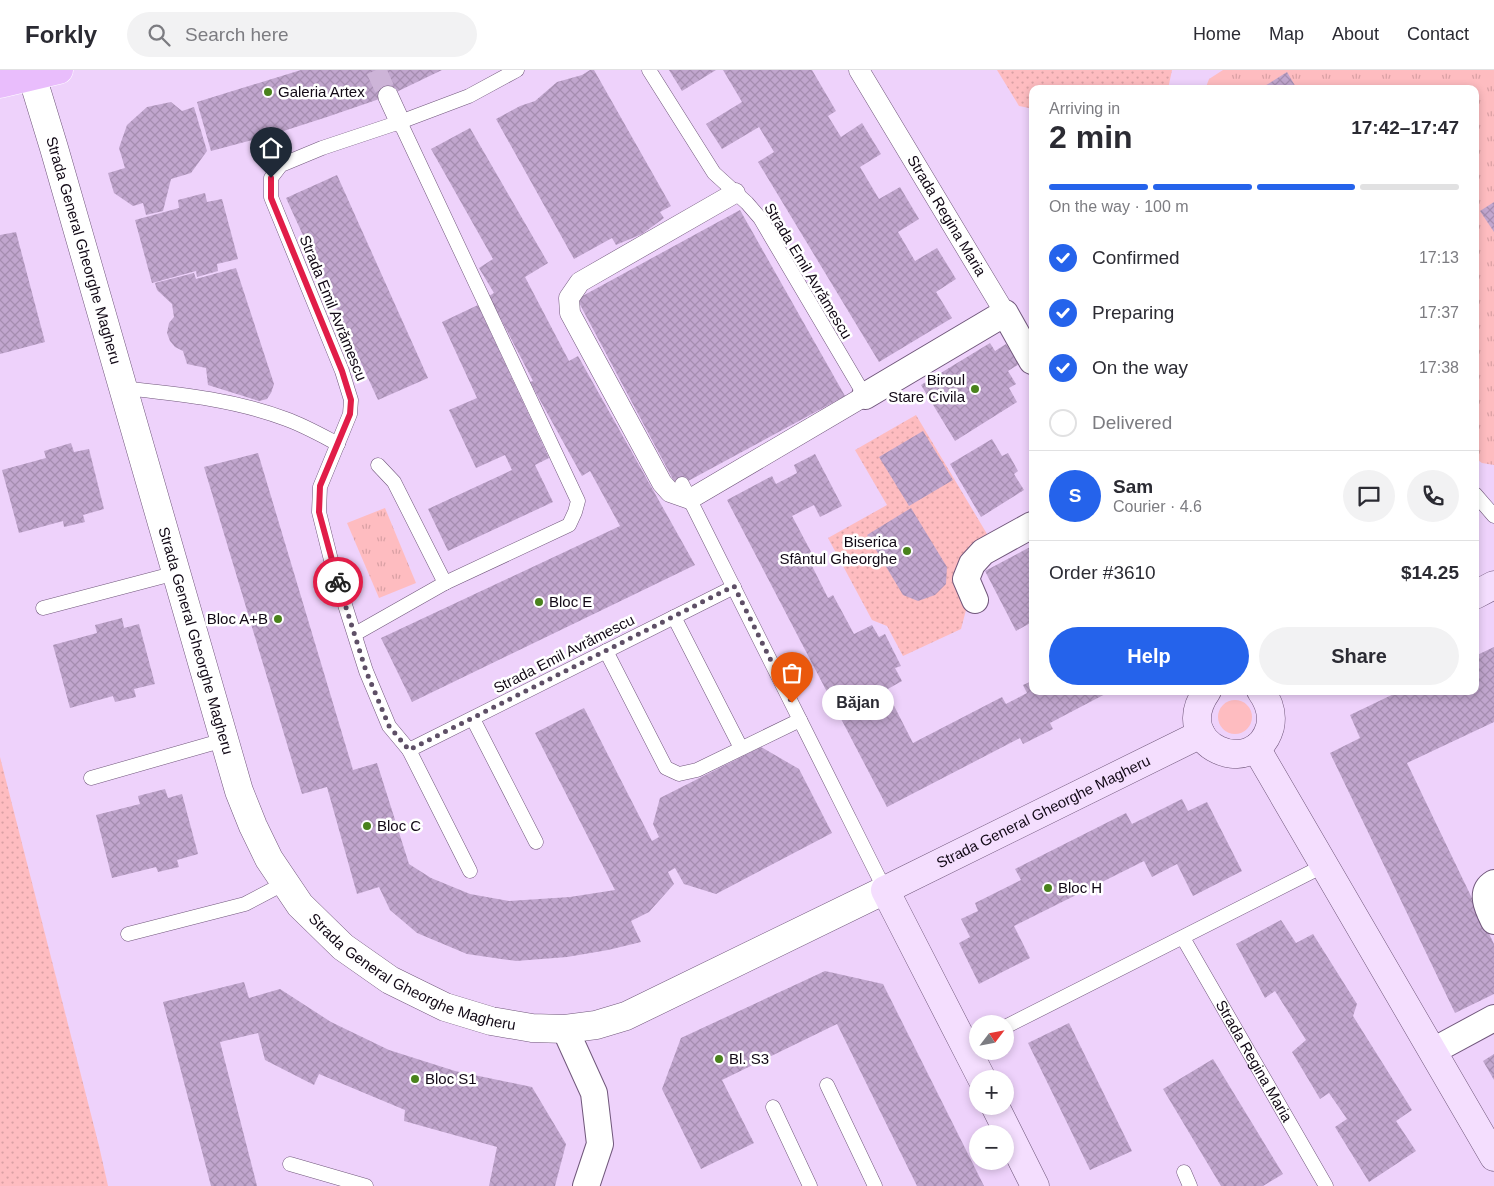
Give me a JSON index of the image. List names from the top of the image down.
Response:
{
  "streets": {
    "main road": ["Strada General Gheorghe Magheru"],
    "street": ["Strada Regina Maria"],
    "lane": ["Strada Emil Avrămescu"]
  },
  "places": [
    "Galeria Artex",
    "Biroul Stare Civila",
    "Biserica Sfântul Gheorghe",
    "Bloc E",
    "Bloc A+B",
    "Băjan",
    "Bloc C",
    "Bloc H",
    "Bl. S3",
    "Bloc S1"
  ],
  "north": "top right",
  "page": {
    "header": "Forkly",
    "search": "Search here",
    "nav": [
      "Home",
      "Map",
      "About",
      "Contact"
    ],
    "heading": ["2 min", "Arriving in", "17:42–17:47"],
    "panel": [
      "Sam",
      "Courier · 4.6",
      "Order #3610",
      "$14.25"
    ],
    "bar": "On the way · 100 m",
    "list": [
      ["Confirmed", "17:13"],
      ["Preparing", "17:37"],
      ["On the way", "17:38"],
      "Delivered"
    ],
    "round": "S",
    "buttons": ["Help", "Share"],
    "bubble": "Băjan",
    "map_buttons": ["+", "−"]
  }
}
